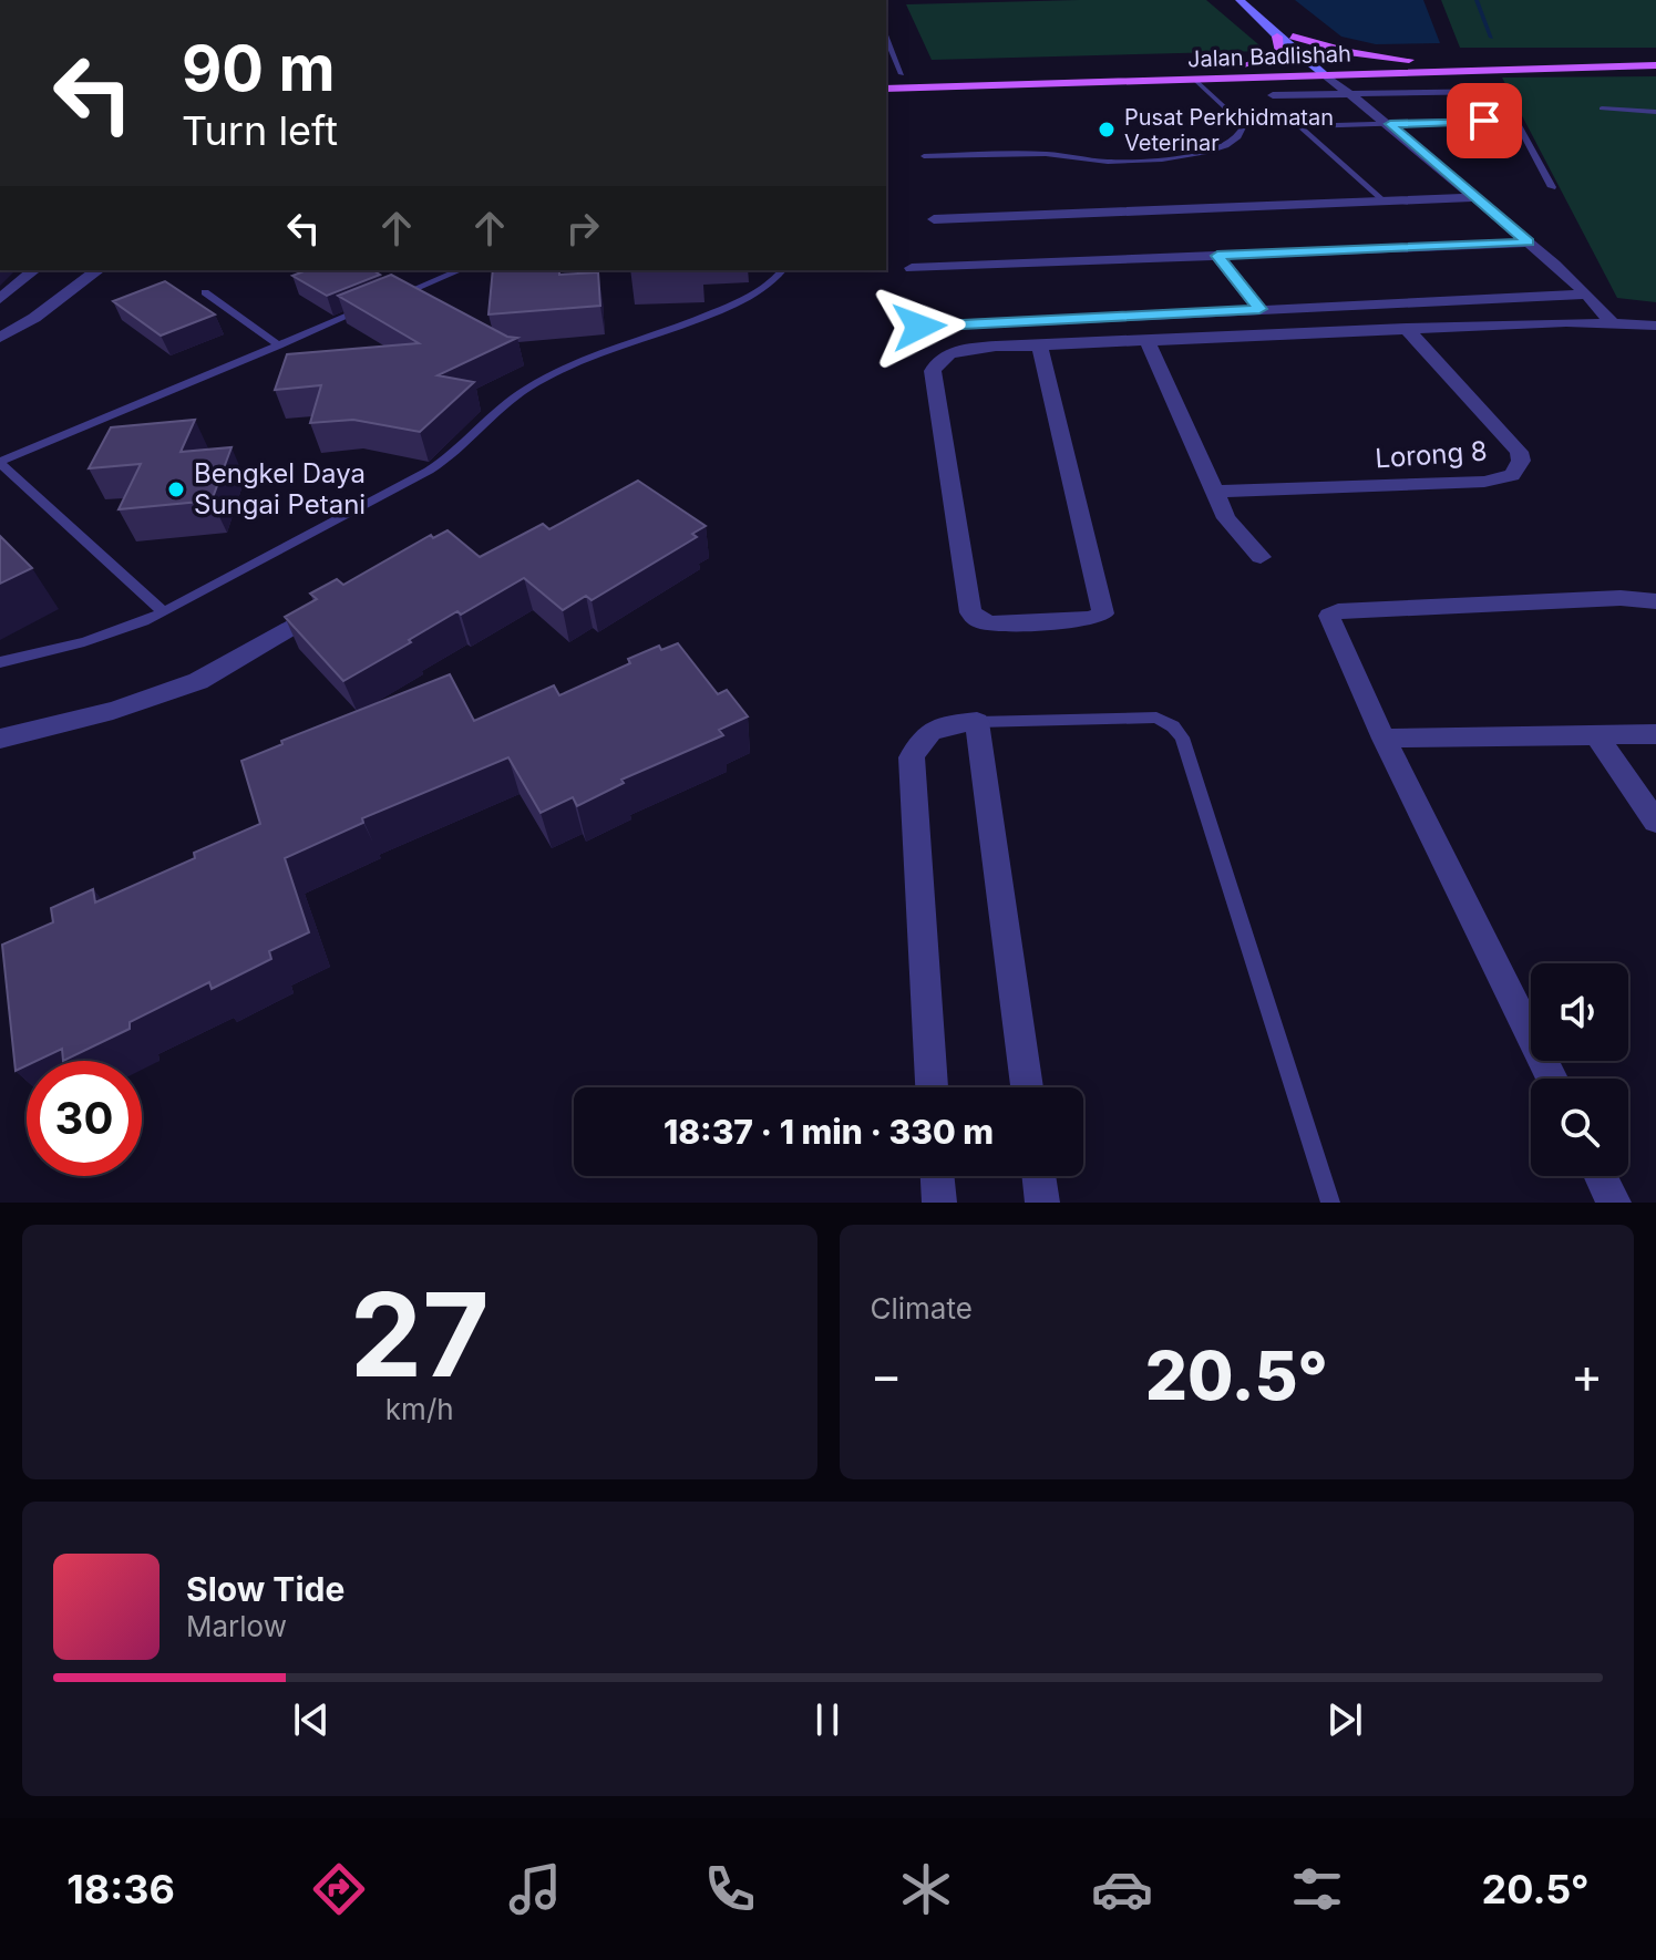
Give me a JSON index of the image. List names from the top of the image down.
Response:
{
  "streets": {
    "main road": ["Jalan Badlishah"],
    "street": ["Lorong 8"]
  },
  "places": ["Pusat Perkhidmatan Veterinar", "Bengkel Daya Sungai Petani"],
  "page": {
    "turn": ["90 m", "Turn left"],
    "limit": "30",
    "trip": "18:37 · 1 min · 330 m",
    "tile": [
      ["27", "km/h"],
      "Climate"
    ],
    "heat": ["−", "20.5°", "+"],
    "song": ["Slow Tide", "Marlow"],
    "tabs": ["18:36", "20.5°"]
  }
}
